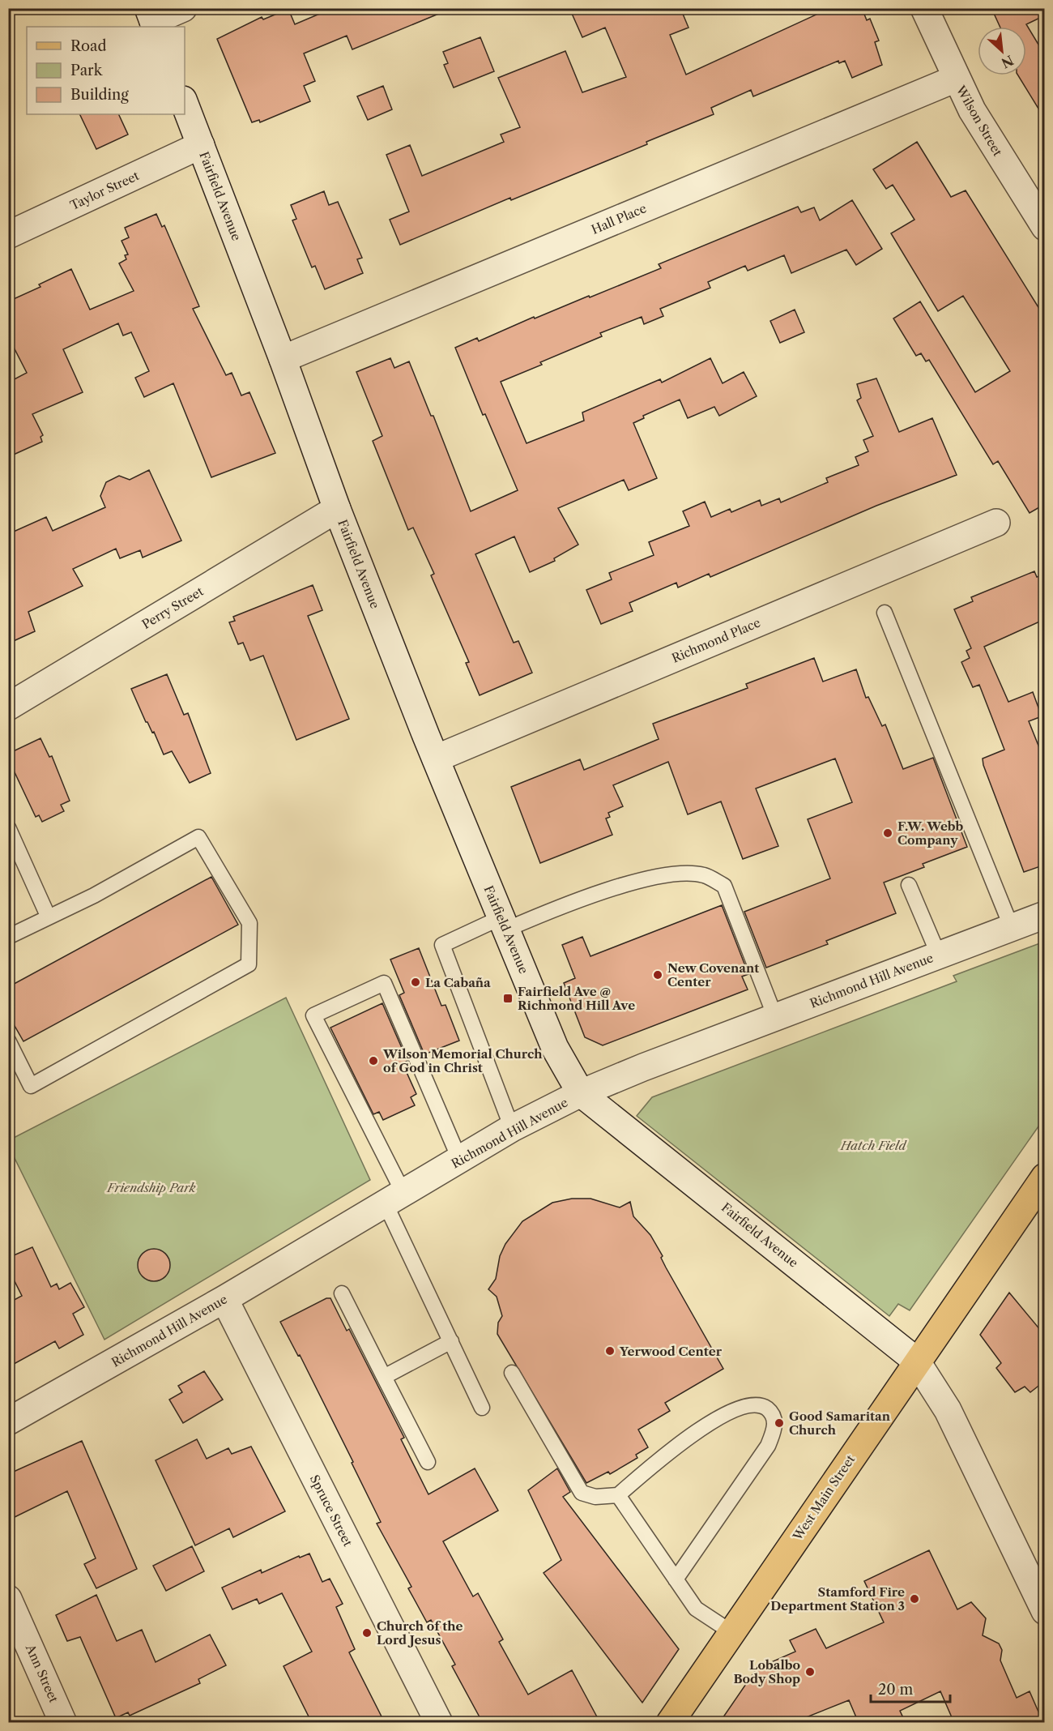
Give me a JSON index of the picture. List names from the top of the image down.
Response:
{
  "streets": {
    "main road": ["West Main Street"],
    "street": [
      "Wilson Street",
      "Taylor Street",
      "Fairfield Avenue",
      "Hall Place",
      "Perry Street",
      "Richmond Place",
      "Richmond Hill Avenue",
      "Spruce Street",
      "Ann Street"
    ]
  },
  "crossings": [
    ["Wilson Street", "Hall Place"],
    ["Taylor Street", "Fairfield Avenue"],
    ["Fairfield Avenue", "Hall Place"],
    ["Fairfield Avenue", "Perry Street"],
    ["Fairfield Avenue", "Richmond Place"],
    ["Fairfield Avenue", "Richmond Hill Avenue"],
    ["Fairfield Avenue", "West Main Street"],
    ["Richmond Hill Avenue", "Spruce Street"]
  ],
  "parks": ["Hatch Field", "Friendship Park"],
  "places": {
    "other": [
      "F.W. Webb Company",
      "New Covenant Center",
      "La Cabaña",
      "Wilson Memorial Church of God in Christ",
      "Yerwood Center",
      "Good Samaritan Church",
      "Stamford Fire Department Station 3",
      "Church of the Lord Jesus",
      "Lobalbo Body Shop"
    ],
    "transit": ["Fairfield Ave @ Richmond Hill Ave"]
  },
  "legend": ["Road", "Park", "Building"],
  "scale_bar": "20 m",
  "north": "bottom right"
}
